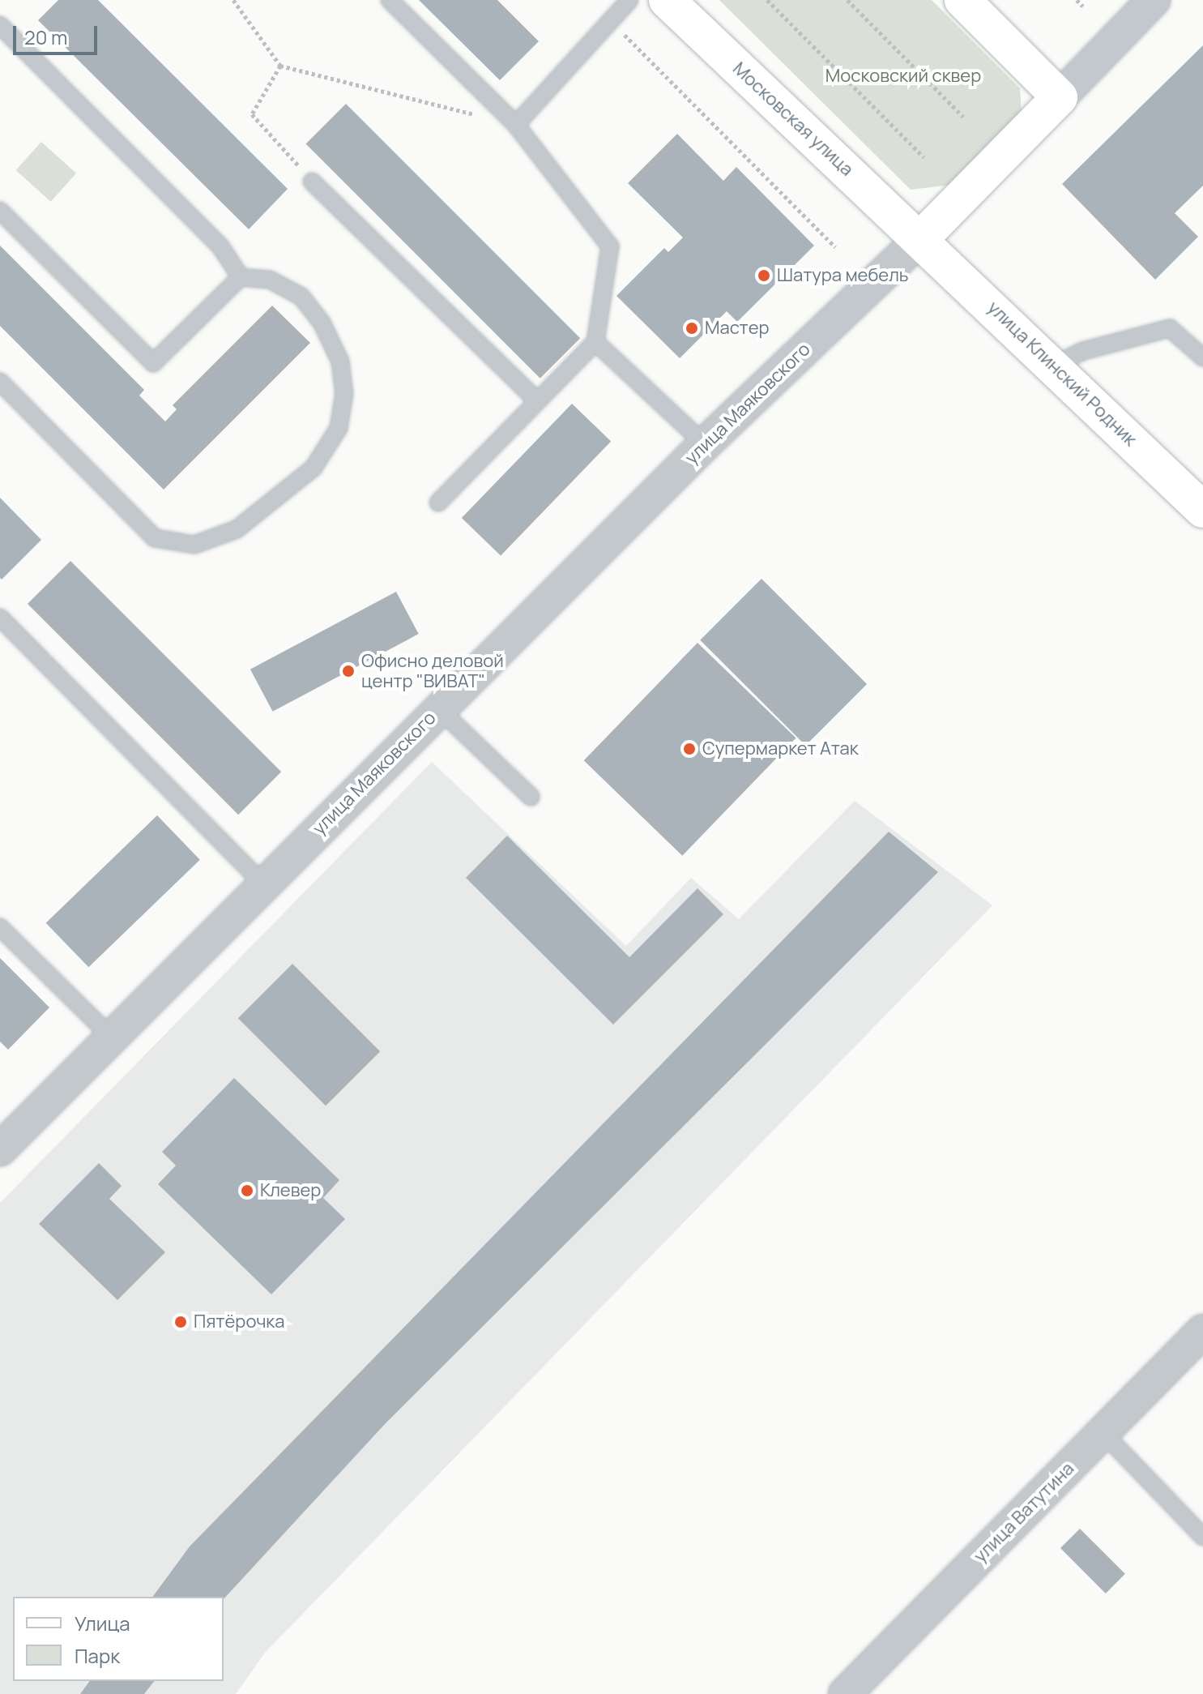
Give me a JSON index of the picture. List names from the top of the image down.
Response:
{
  "streets": {
    "main road": ["Московская улица", "улица Клинский Родник"],
    "street": ["улица Маяковского", "улица Ватутина"]
  },
  "crossings": [
    ["Московская улица", "улица Клинский Родник"],
    ["Московская улица", "улица Маяковского"],
    ["улица Клинский Родник", "улица Маяковского"]
  ],
  "parks": ["Московский сквер"],
  "places": [
    "Шатура мебель",
    "Мастер",
    "Офисно деловой центр \"ВИВАТ\"",
    "Супермаркет Атак",
    "Клевер",
    "Пятёрочка"
  ],
  "legend": ["Улица", "Парк"],
  "scale_bar": "20 m"
}
